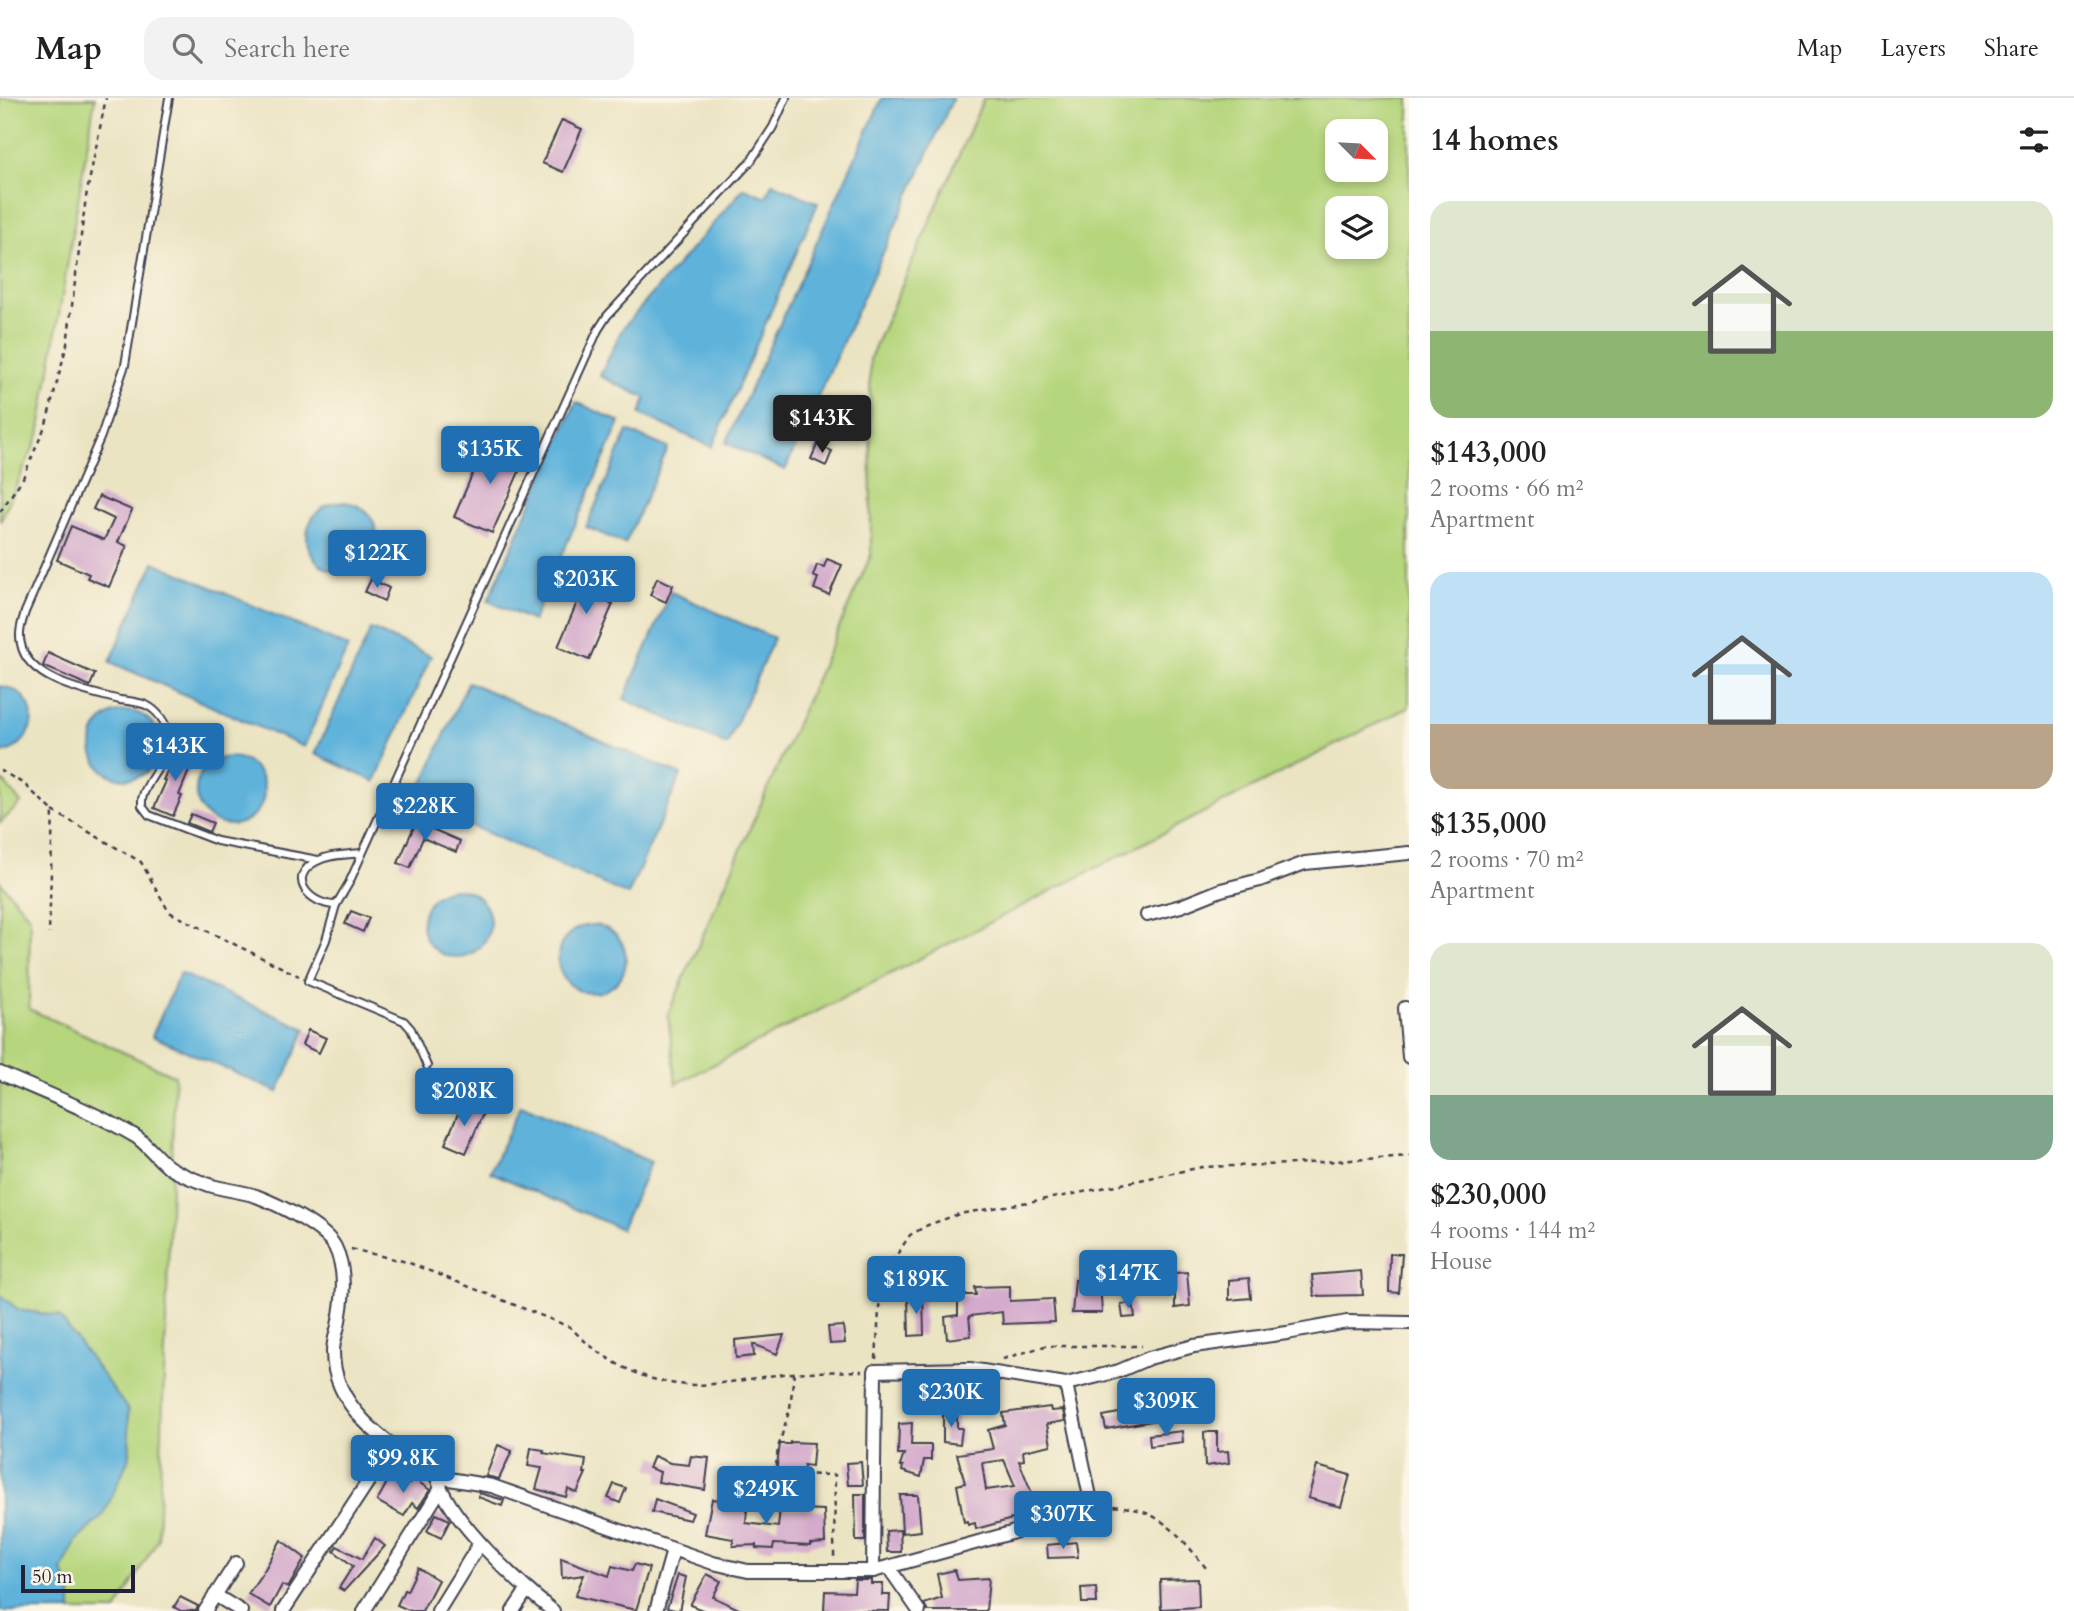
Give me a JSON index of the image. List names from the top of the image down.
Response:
{
  "scale_bar": "50 m",
  "north": "bottom right",
  "page": {
    "header": "Map",
    "search": "Search here",
    "nav": ["Map", "Layers", "Share"],
    "heading": "14 homes",
    "list": [
      {
        "name": "$143,000",
        "note": "2 rooms · 66 m² · Apartment"
      },
      {
        "name": "$135,000",
        "note": "2 rooms · 70 m² · Apartment"
      },
      {
        "name": "$230,000",
        "note": "4 rooms · 144 m² · House"
      }
    ],
    "price": [
      "$143K",
      "$135K",
      "$122K",
      "$203K",
      "$143K",
      "$228K",
      "$208K",
      "$147K",
      "$189K",
      "$230K",
      "$309K",
      "$99.8K",
      "$249K",
      "$307K"
    ],
    "scale": "50 m"
  }
}
